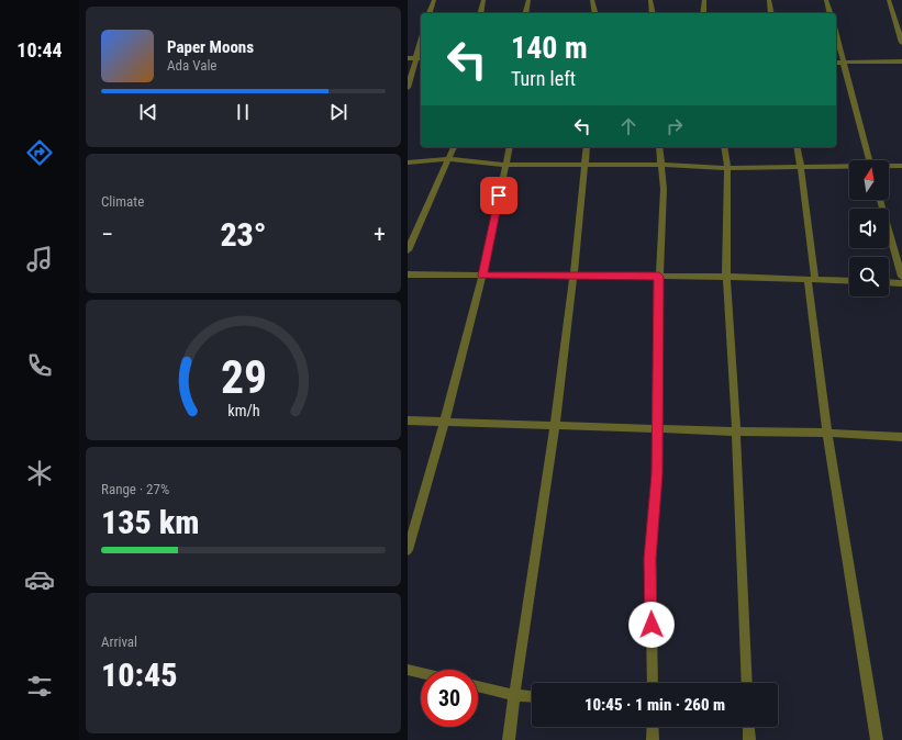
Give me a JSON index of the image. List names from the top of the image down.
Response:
{
  "north": "top",
  "page": {
    "tabs": "10:44",
    "turn": ["140 m", "Turn left"],
    "song": ["Paper Moons", "Ada Vale"],
    "tile": [
      "Climate",
      ["Range · 27%", "135 km"],
      ["Arrival", "10:45"]
    ],
    "heat": ["−", "23°", "+"],
    "limit": "30",
    "trip": "10:45 · 1 min · 260 m",
    "gauge": ["29", "km/h"]
  }
}
